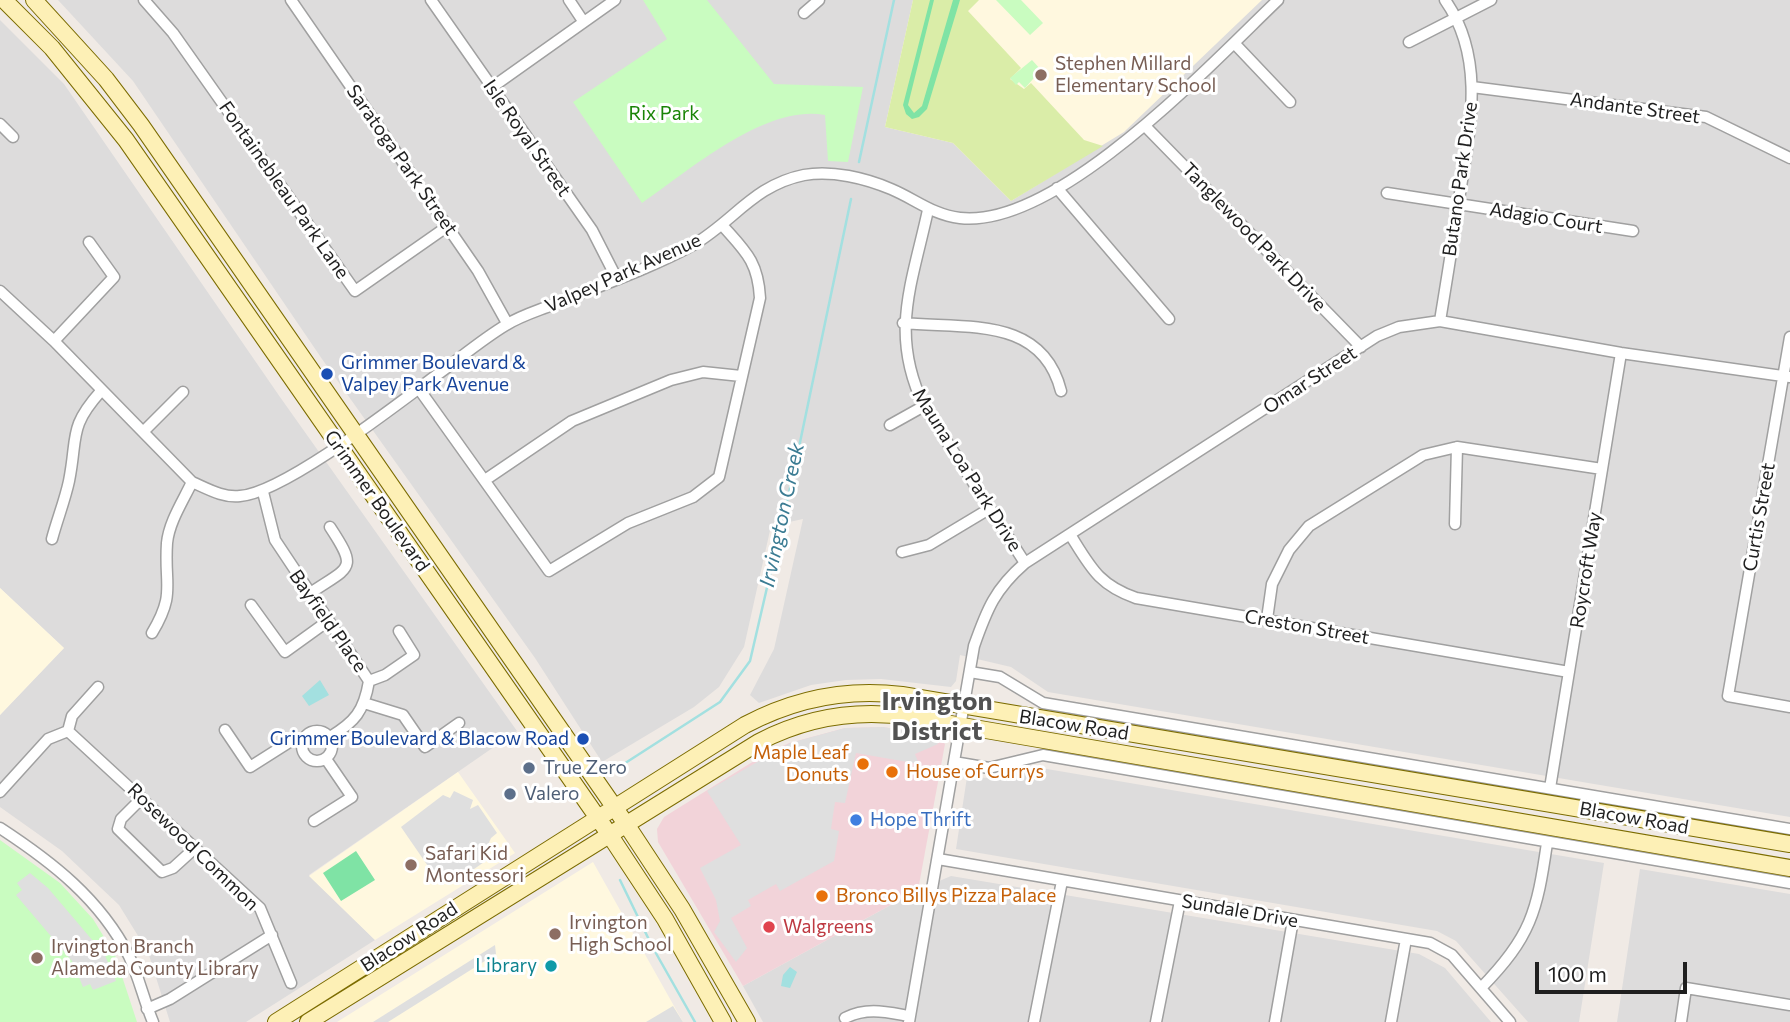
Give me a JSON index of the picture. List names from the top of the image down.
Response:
{
  "streets": {
    "main road": ["Grimmer Boulevard", "Blacow Road"],
    "street": [
      "Andante Street",
      "Isle Royal Street",
      "Saratoga Park Street",
      "Butano Park Drive",
      "Fontainebleau Park Lane",
      "Adagio Court",
      "Tanglewood Park Drive",
      "Valpey Park Avenue",
      "Omar Street",
      "Mauna Loa Park Drive",
      "Curtis Street",
      "Roycroft Way",
      "Bayfield Place",
      "Creston Street",
      "Rosewood Common",
      "Sundale Drive"
    ]
  },
  "crossings": [
    ["Andante Street", "Butano Park Drive"],
    ["Isle Royal Street", "Valpey Park Avenue"],
    ["Saratoga Park Street", "Fontainebleau Park Lane"],
    ["Saratoga Park Street", "Valpey Park Avenue"],
    ["Butano Park Drive", "Adagio Court"],
    ["Butano Park Drive", "Omar Street"],
    ["Tanglewood Park Drive", "Valpey Park Avenue"],
    ["Tanglewood Park Drive", "Omar Street"],
    ["Valpey Park Avenue", "Mauna Loa Park Drive"],
    ["Valpey Park Avenue", "Grimmer Boulevard"],
    ["Valpey Park Avenue", "Bayfield Place"],
    ["Omar Street", "Mauna Loa Park Drive"],
    ["Omar Street", "Curtis Street"],
    ["Omar Street", "Roycroft Way"],
    ["Omar Street", "Creston Street"],
    ["Omar Street", "Blacow Road"],
    ["Omar Street", "Sundale Drive"],
    ["Grimmer Boulevard", "Blacow Road"],
    ["Roycroft Way", "Creston Street"],
    ["Roycroft Way", "Blacow Road"]
  ],
  "districts": ["Irvington District"],
  "water": ["Irvington Creek"],
  "parks": ["Rix Park"],
  "places": [
    "Stephen Millard Elementary School",
    "Grimmer Boulevard & Valpey Park Avenue",
    "Grimmer Boulevard & Blacow Road",
    "Maple Leaf Donuts",
    "True Zero",
    "House of Currys",
    "Valero",
    "Hope Thrift",
    "Safari Kid Montessori",
    "Bronco Billys Pizza Palace",
    "Walgreens",
    "Irvington High School",
    "Irvington Branch Alameda County Library",
    "Library"
  ],
  "scale_bar": "100 m"
}
